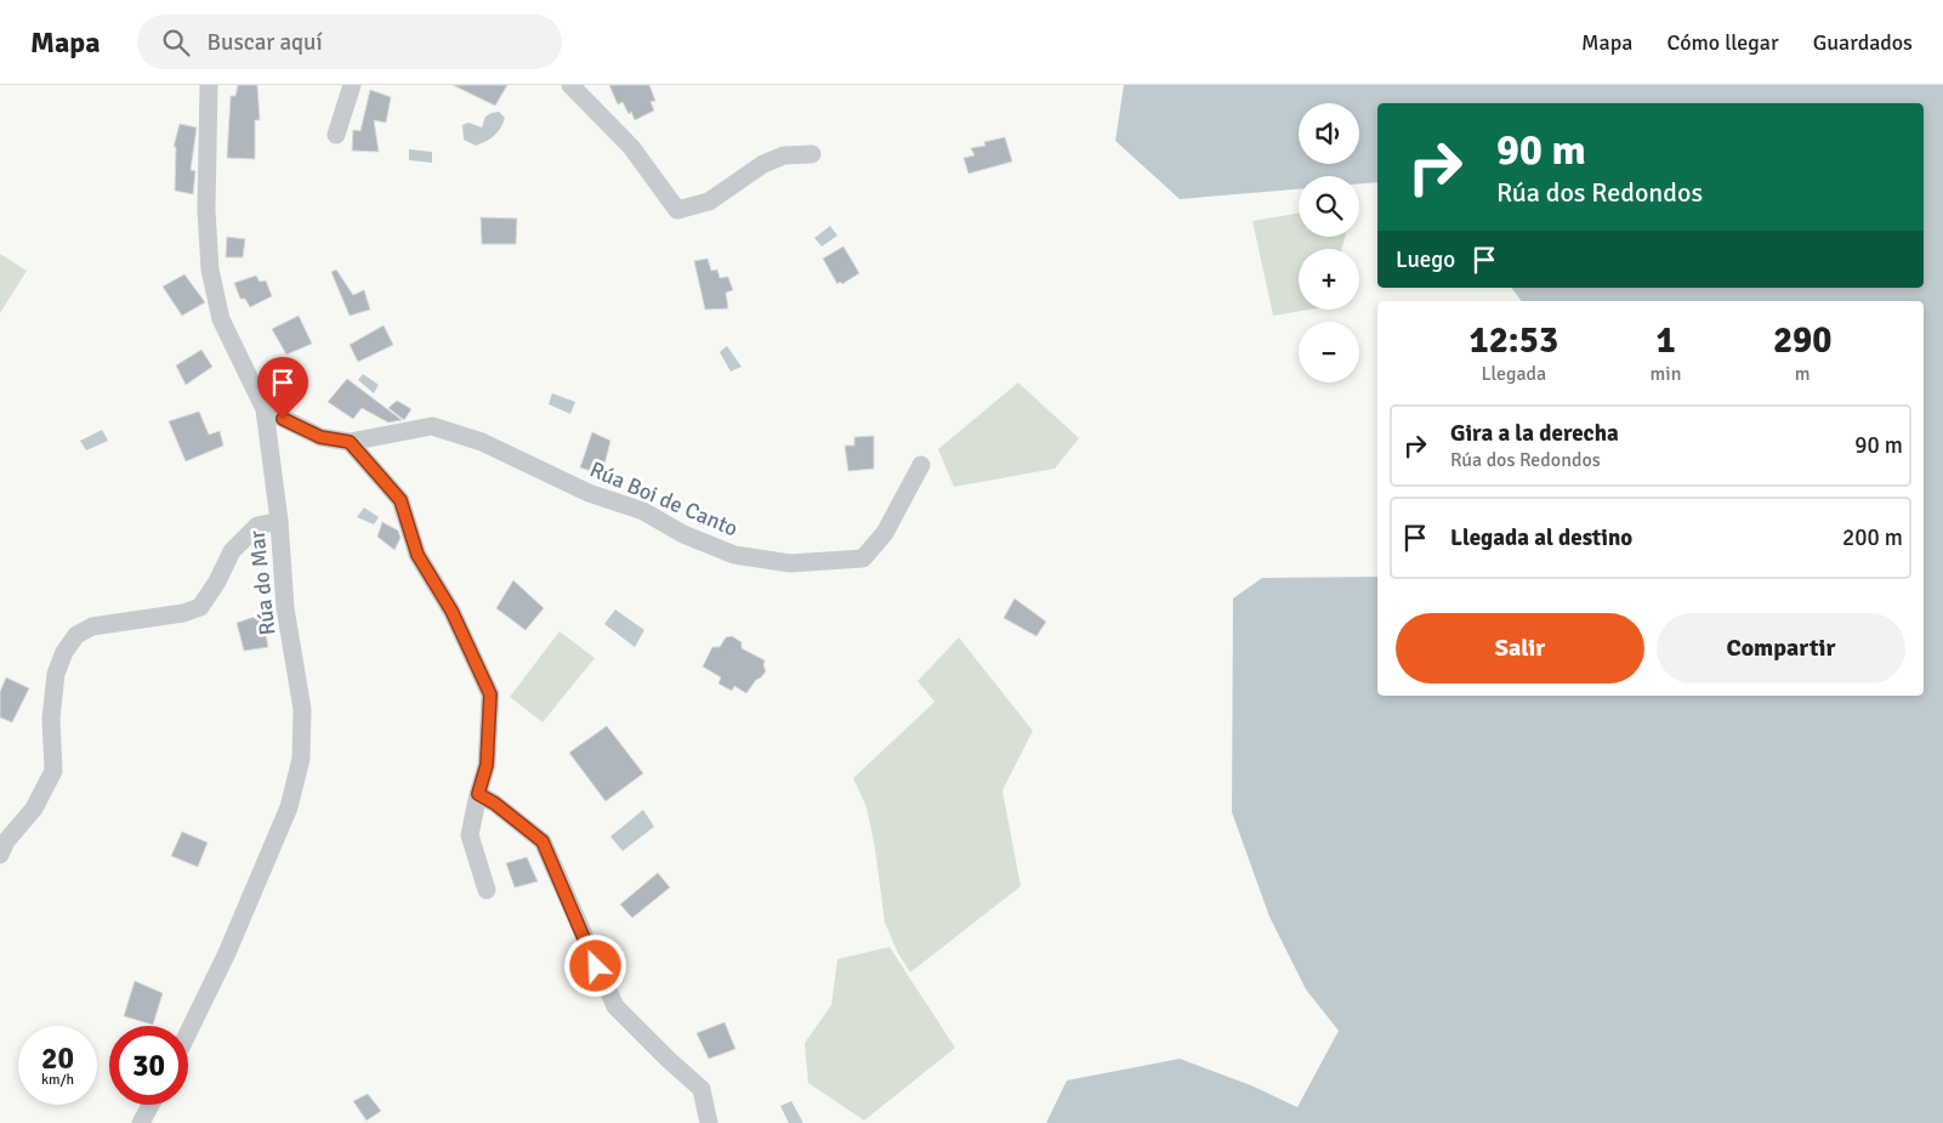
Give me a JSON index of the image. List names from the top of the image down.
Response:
{
  "streets": {
    "street": ["Rúa Boi de Canto", "Rúa do Mar"]
  },
  "page": {
    "header": "Mapa",
    "search": "Buscar aquí",
    "nav": ["Mapa", "Cómo llegar", "Guardados"],
    "map_buttons": ["+", "−"],
    "turn": ["90 m", "Rúa dos Redondos"],
    "then": "Luego",
    "eta": [
      "12:53",
      "Llegada",
      "1",
      "min",
      "290",
      "m"
    ],
    "list": [
      {
        "name": "Gira a la derecha",
        "note": "Rúa dos Redondos",
        "value": "90 m"
      },
      {
        "name": "Llegada al destino",
        "value": "200 m"
      }
    ],
    "buttons": ["Salir", "Compartir"],
    "speed": "20 km/h",
    "limit": "30"
  }
}
